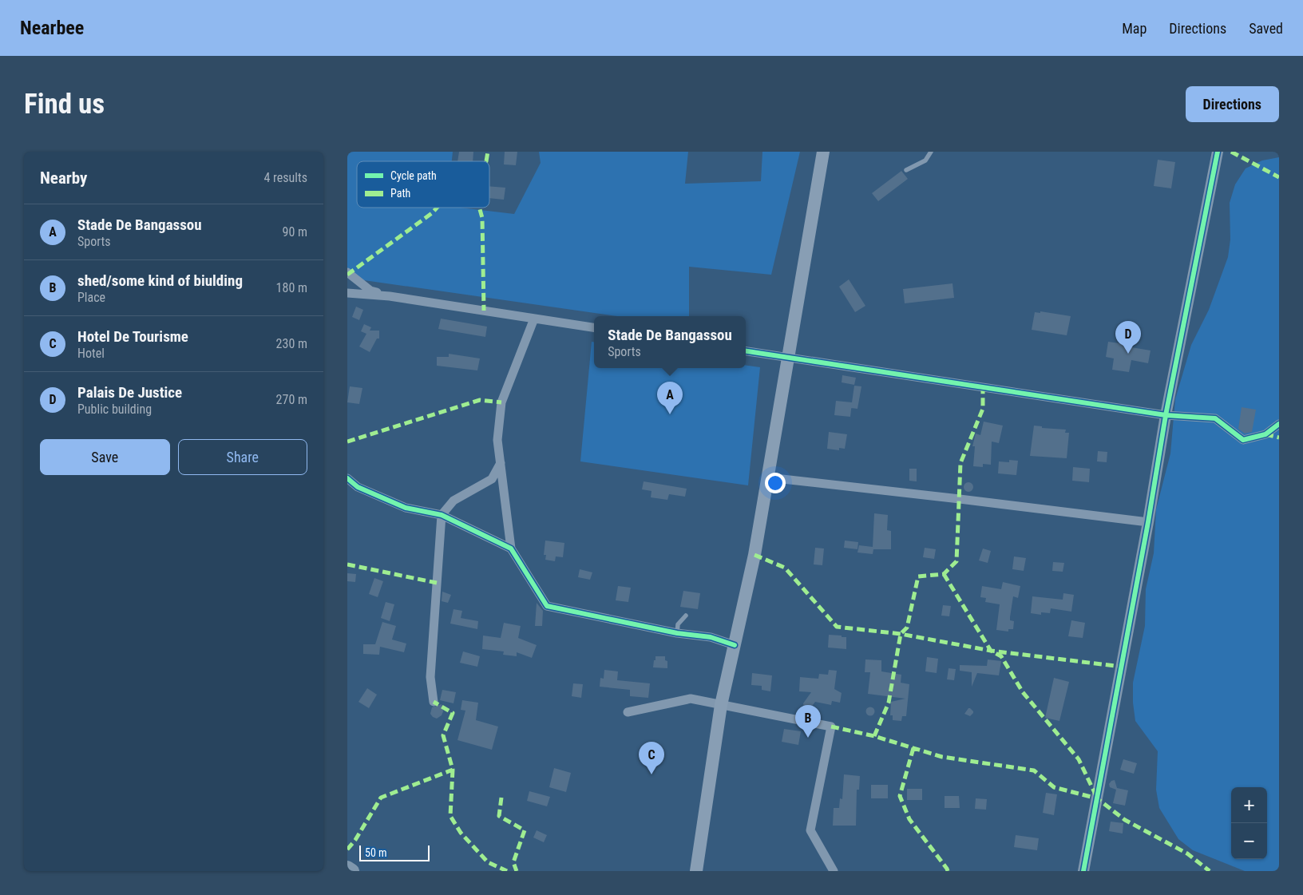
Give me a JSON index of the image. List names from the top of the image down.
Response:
{
  "legend": ["Cycle path", "Path"],
  "scale_bar": "50 m",
  "page": {
    "header": "Nearbee",
    "nav": ["Map", "Directions", "Saved"],
    "buttons": [
      "Directions",
      ["Save", "Share"]
    ],
    "title": "Find us",
    "heading": ["Nearby", "4 results"],
    "list": [
      {
        "mark": "A",
        "name": "Stade De Bangassou",
        "note": "Sports",
        "value": "90 m"
      },
      {
        "mark": "B",
        "name": "shed/some kind of biulding",
        "note": "Place",
        "value": "180 m"
      },
      {
        "mark": "C",
        "name": "Hotel De Tourisme",
        "note": "Hotel",
        "value": "230 m"
      },
      {
        "mark": "D",
        "name": "Palais De Justice",
        "note": "Public building",
        "value": "270 m"
      }
    ],
    "popup": ["Stade De Bangassou", "Sports"],
    "pins": [
      "D",
      "A",
      "B",
      "C"
    ],
    "map_buttons": ["+", "−"],
    "scale": "50 m"
  }
}
